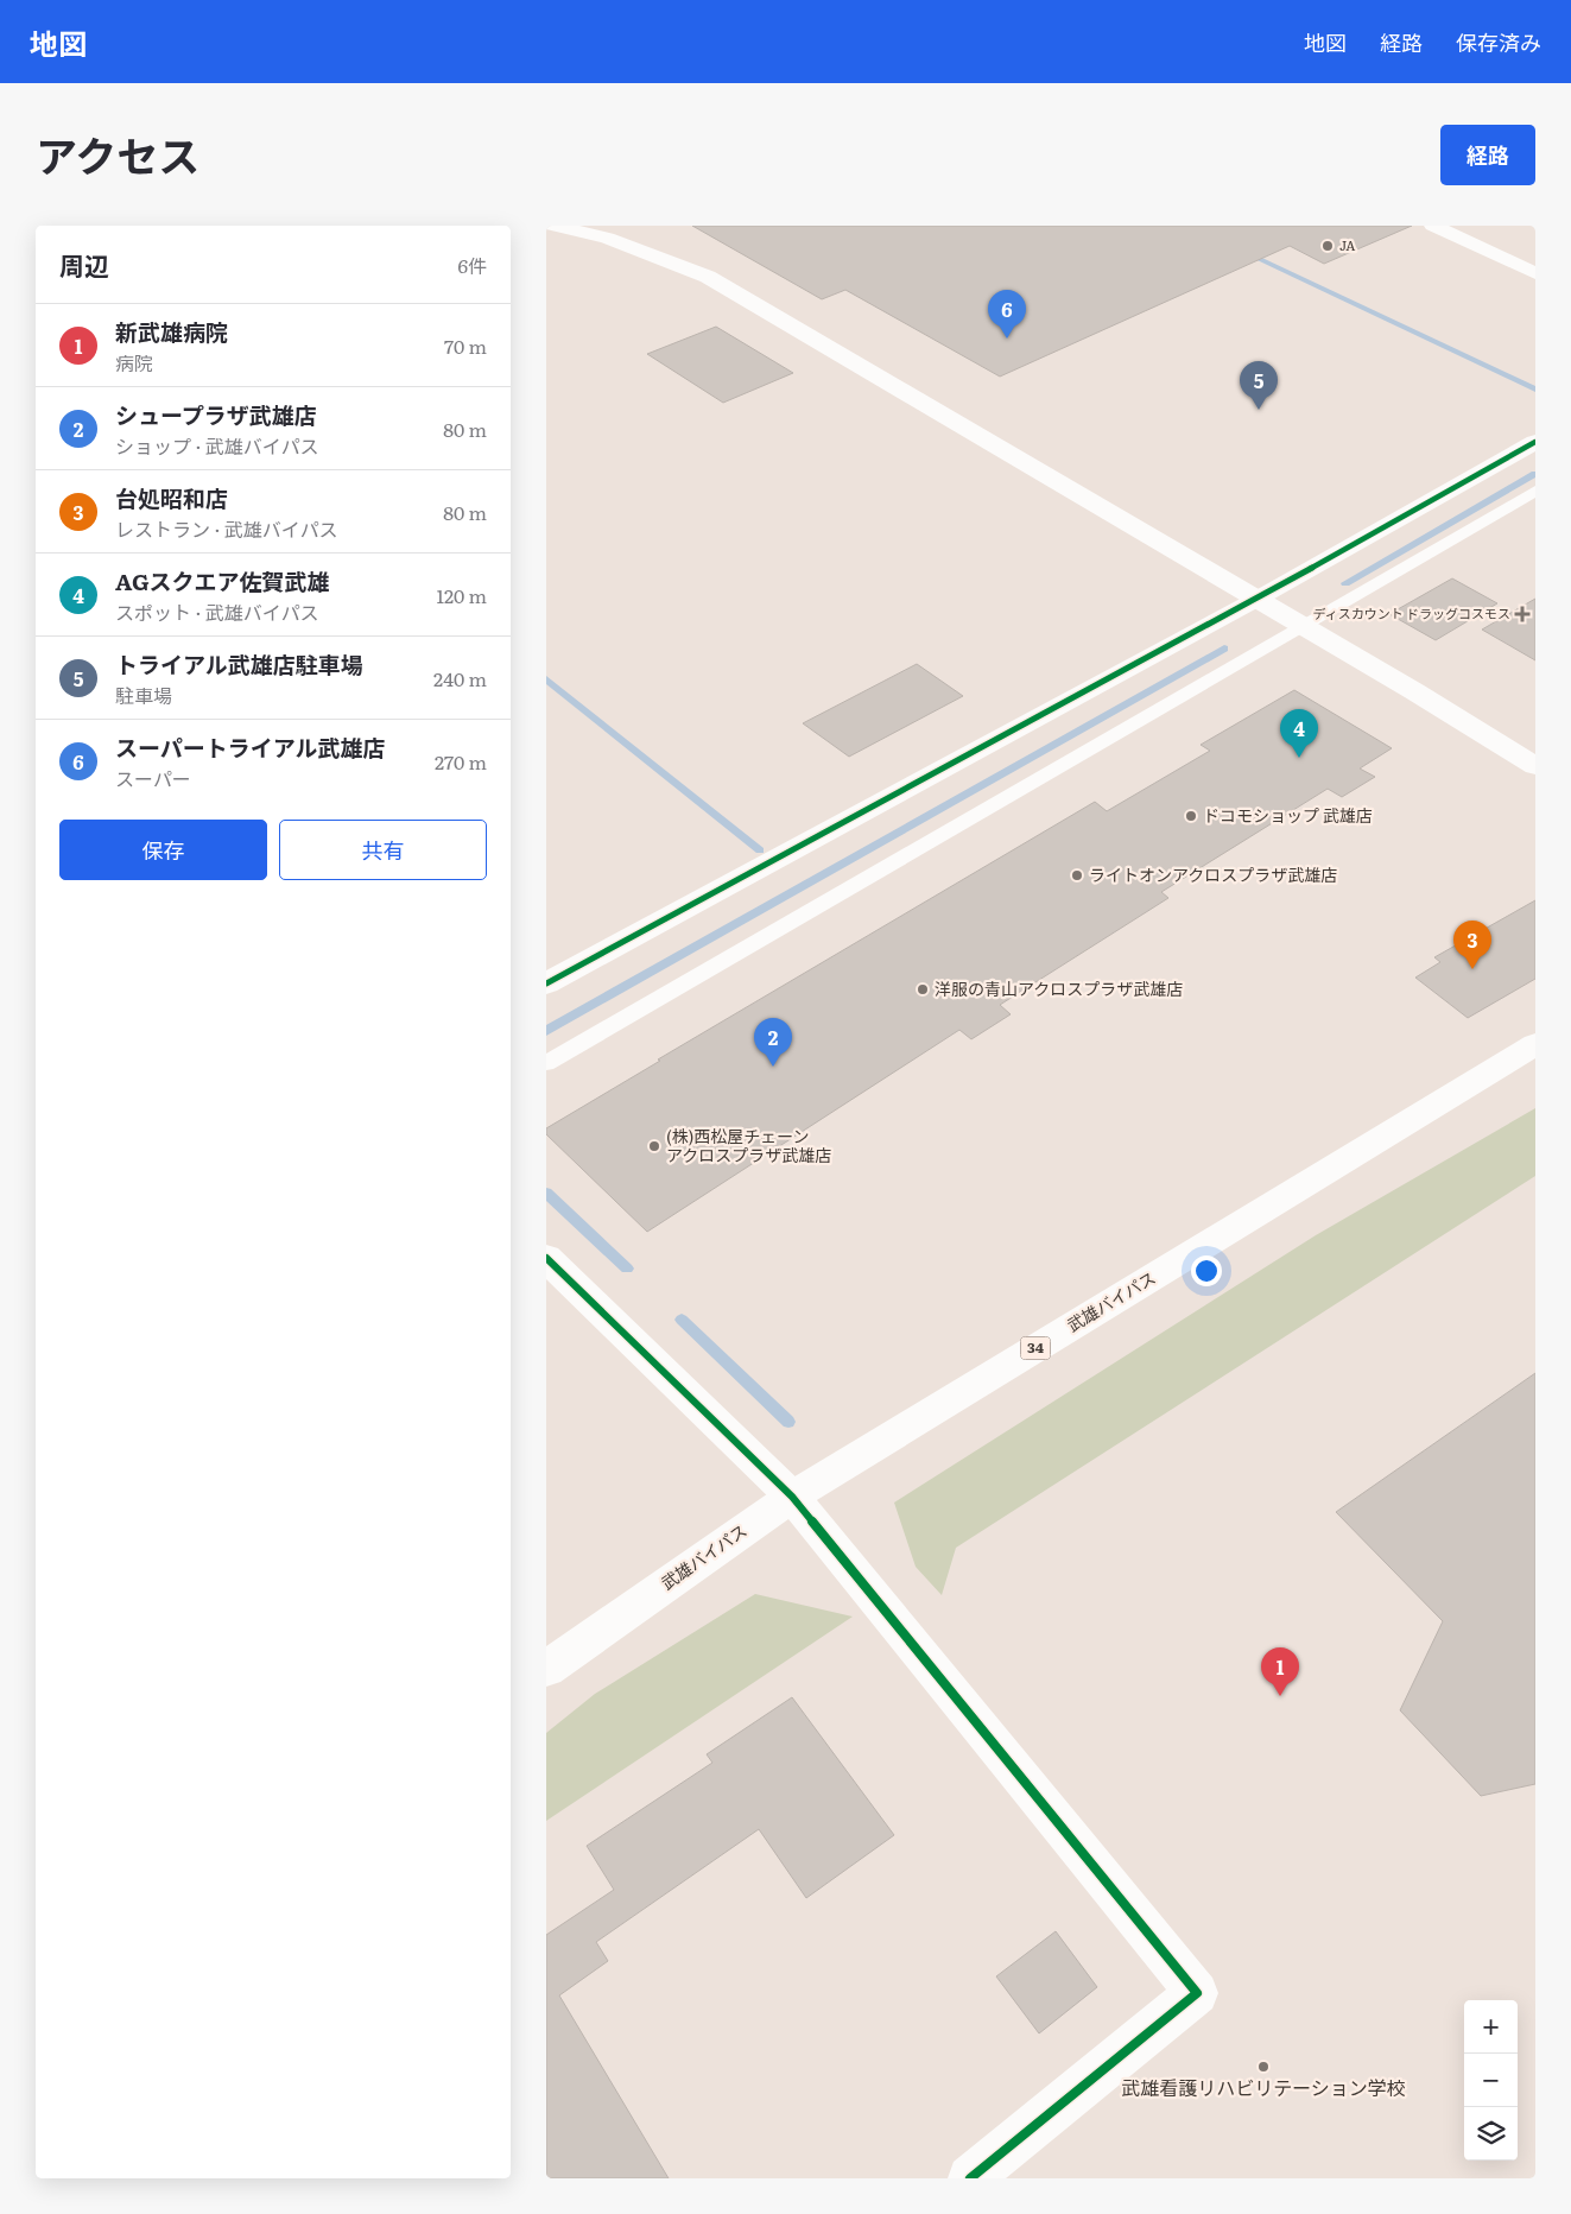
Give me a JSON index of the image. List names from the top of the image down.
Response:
{
  "streets": {
    "main road": ["武雄バイパス", "34"]
  },
  "places": {
    "other": [
      "JA",
      "ドコモショップ 武雄店",
      "ライトオンアクロスプラザ武雄店",
      "洋服の青山アクロスプラザ武雄店",
      "(株)西松屋チェーン アクロスプラザ武雄店",
      "武雄看護リハビリテーション学校"
    ],
    "health": ["ディスカウント ドラッグコスモス"]
  },
  "page": {
    "header": "地図",
    "nav": ["地図", "経路", "保存済み"],
    "title": "アクセス",
    "buttons": [
      "経路",
      ["保存", "共有"]
    ],
    "heading": ["周辺", "6件"],
    "pins": [
      "6",
      "5",
      "4",
      "3",
      "2",
      "1"
    ],
    "list": [
      {
        "mark": "1",
        "name": "新武雄病院",
        "note": "病院",
        "value": "70 m"
      },
      {
        "mark": "2",
        "name": "シュープラザ武雄店",
        "note": "ショップ · 武雄バイパス",
        "value": "80 m"
      },
      {
        "mark": "3",
        "name": "台処昭和店",
        "note": "レストラン · 武雄バイパス",
        "value": "80 m"
      },
      {
        "mark": "4",
        "name": "AGスクエア佐賀武雄",
        "note": "スポット · 武雄バイパス",
        "value": "120 m"
      },
      {
        "mark": "5",
        "name": "トライアル武雄店駐車場",
        "note": "駐車場",
        "value": "240 m"
      },
      {
        "mark": "6",
        "name": "スーパートライアル武雄店",
        "note": "スーパー",
        "value": "270 m"
      }
    ],
    "map_buttons": ["+", "−"]
  }
}
